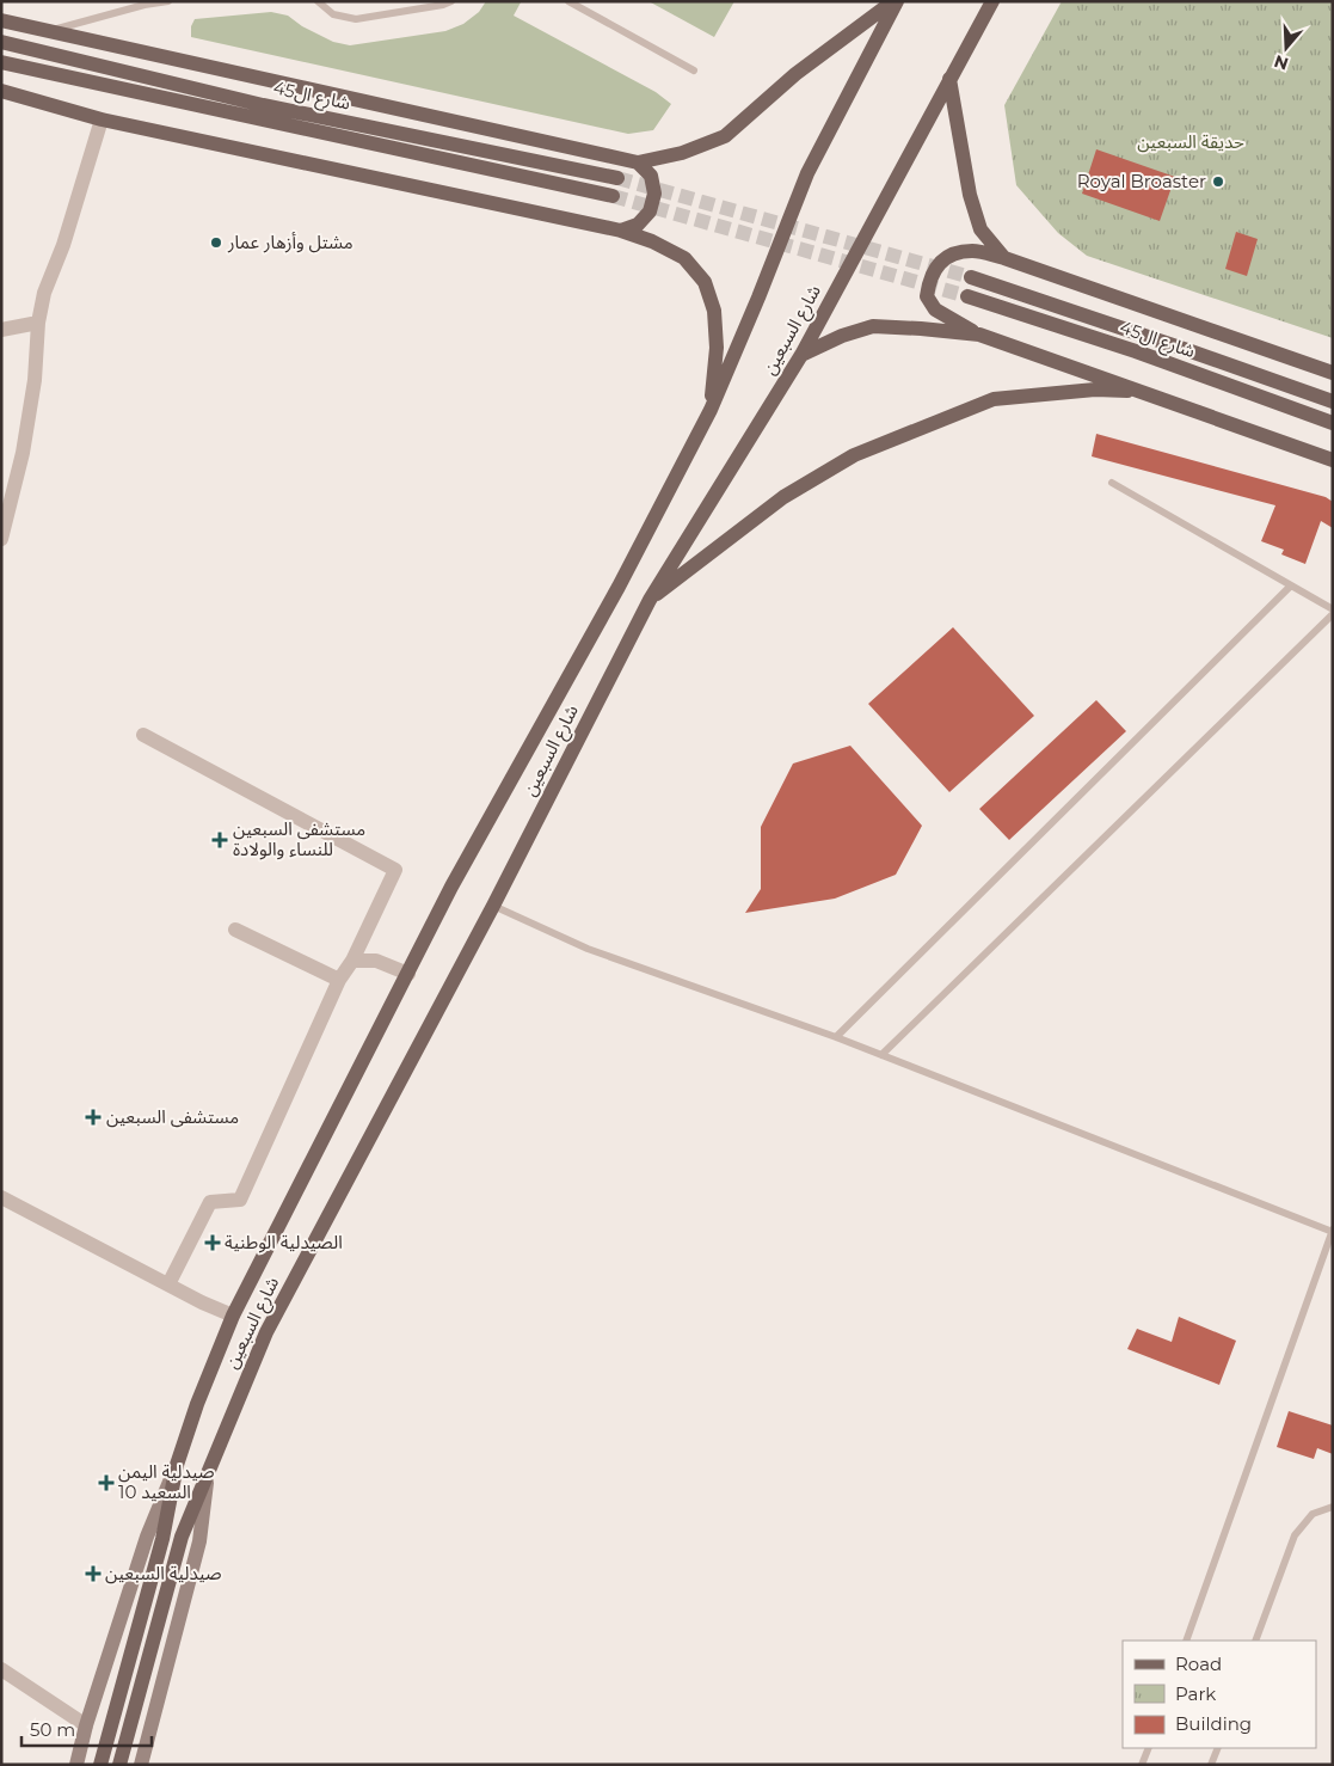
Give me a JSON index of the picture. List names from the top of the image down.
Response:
{
  "streets": {
    "main road": ["شارع ال45", "شارع السبعين"]
  },
  "parks": ["حديقة السبعين"],
  "places": {
    "other": ["Royal Broaster", "مشتل وأزهار عمار"],
    "health": [
      "مستشفى السبعين للنساء والولادة",
      "مستشفى السبعين",
      "الصيدلية الوطنية",
      "صيدلية اليمن السعيد 10",
      "صيدلية السبعين"
    ]
  },
  "legend": ["Road", "Park", "Building"],
  "scale_bar": "50 m",
  "north": "bottom"
}
